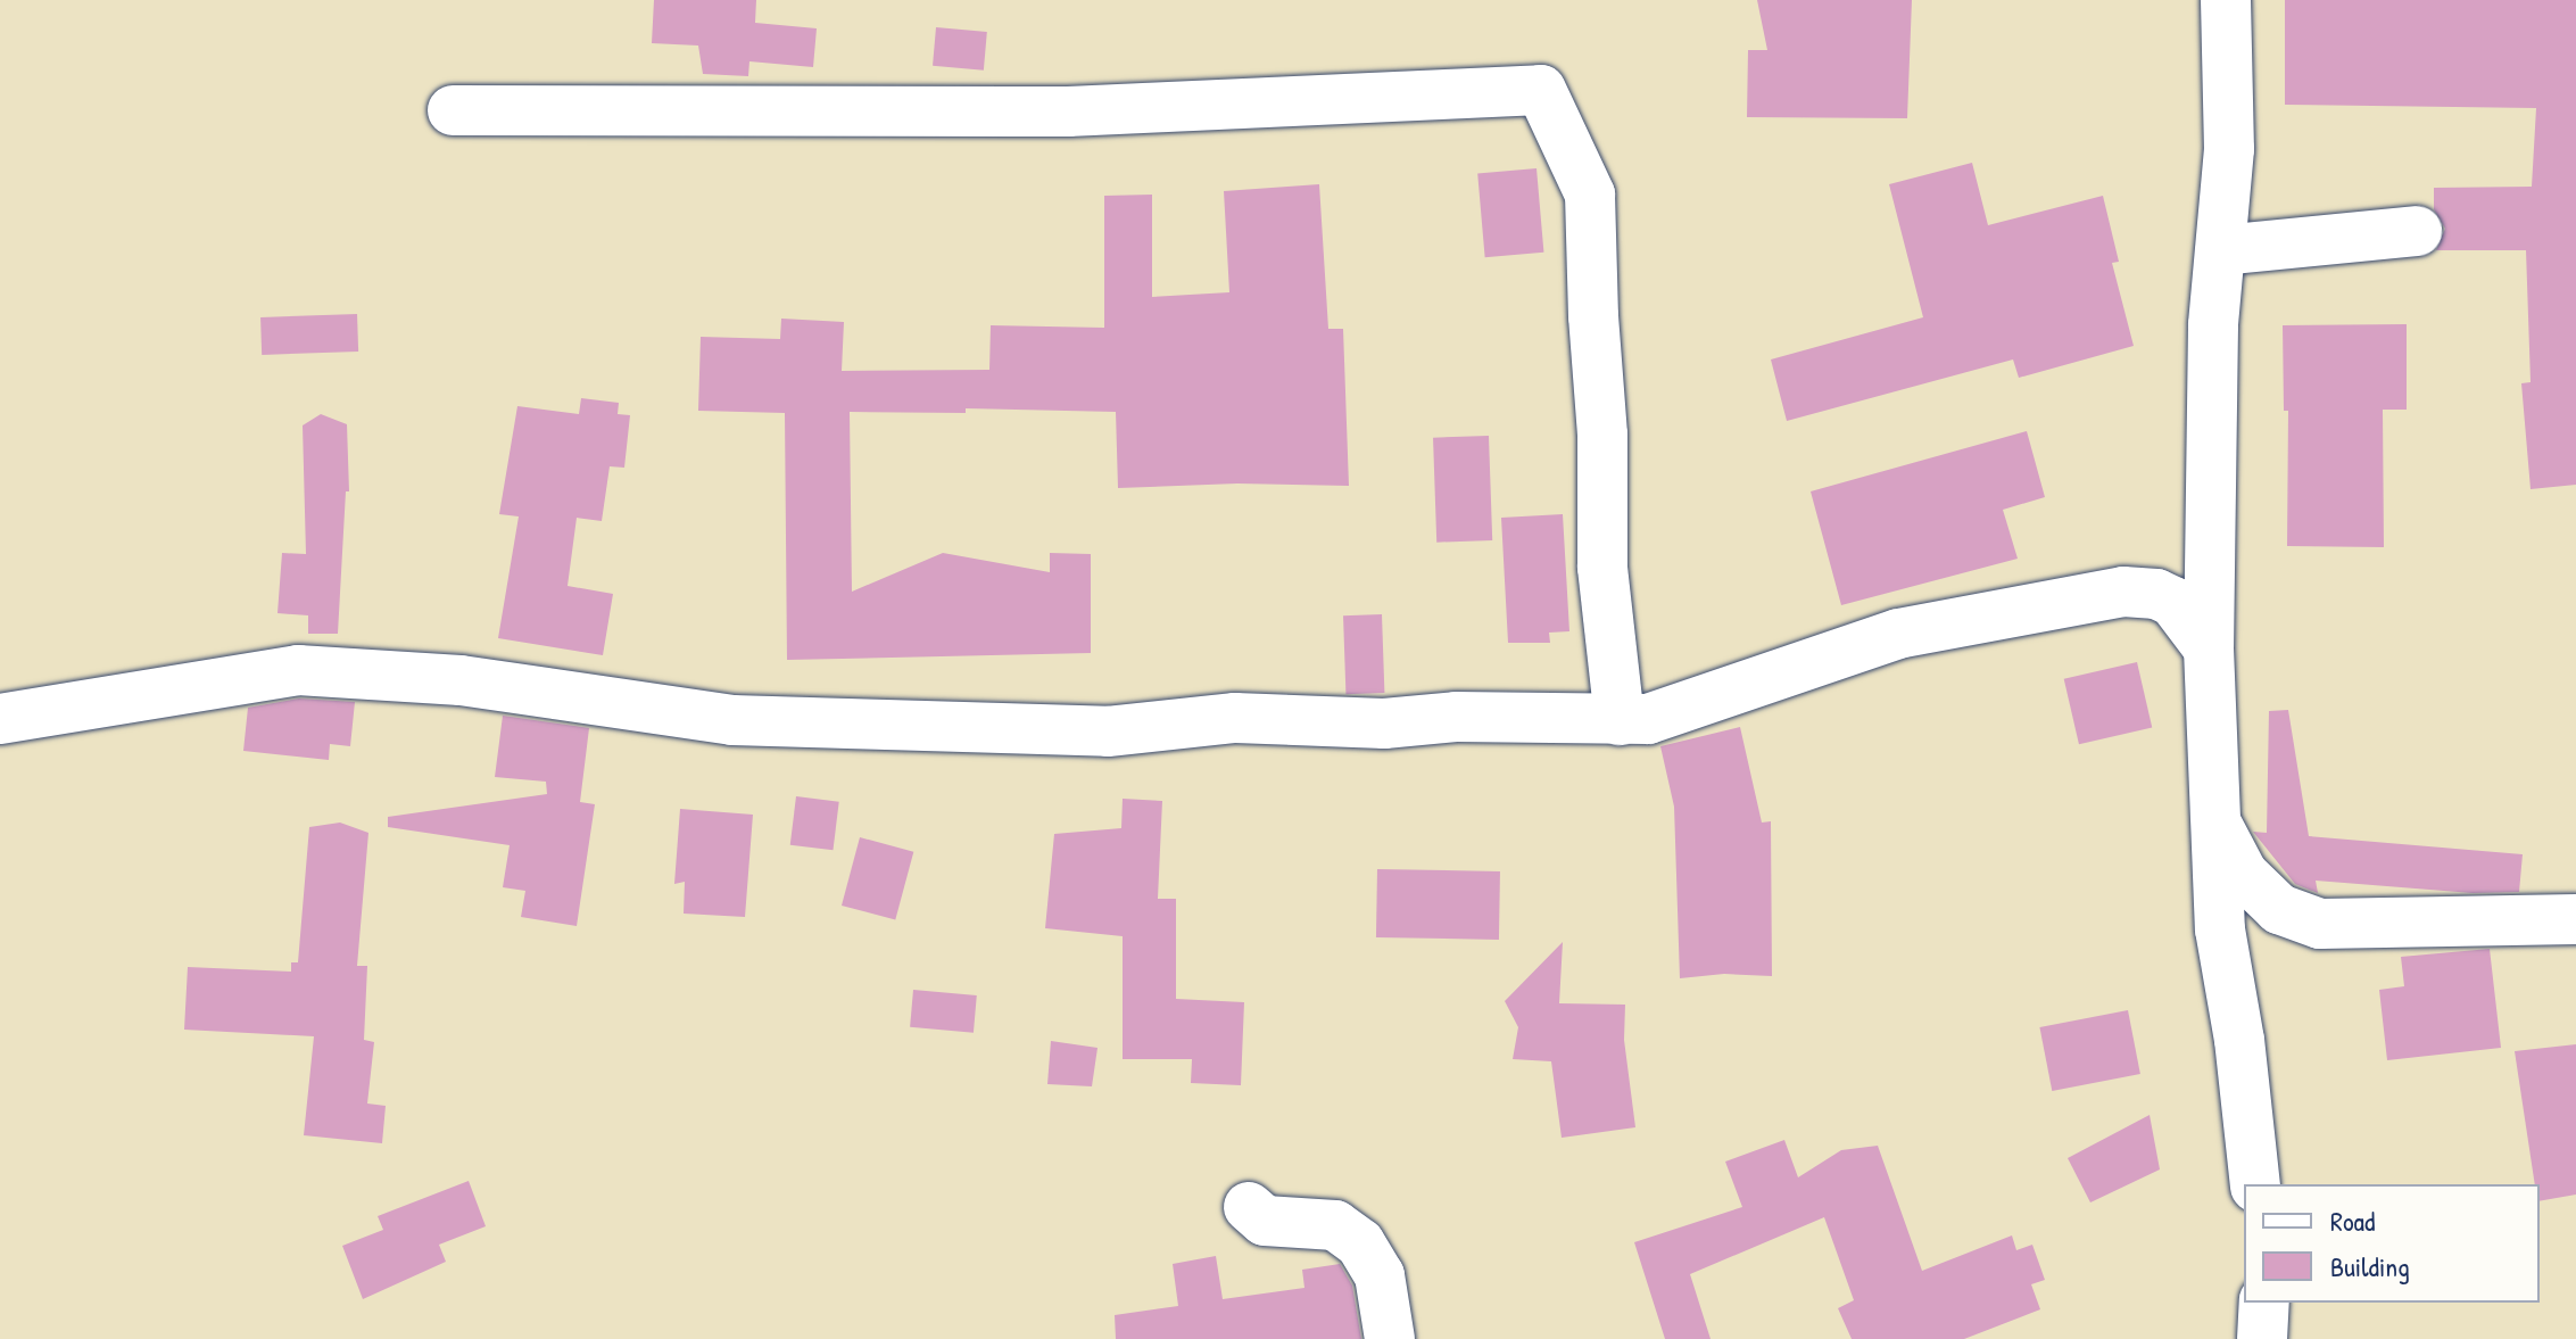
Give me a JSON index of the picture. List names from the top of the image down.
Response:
{
  "legend": ["Road", "Building"]
}
